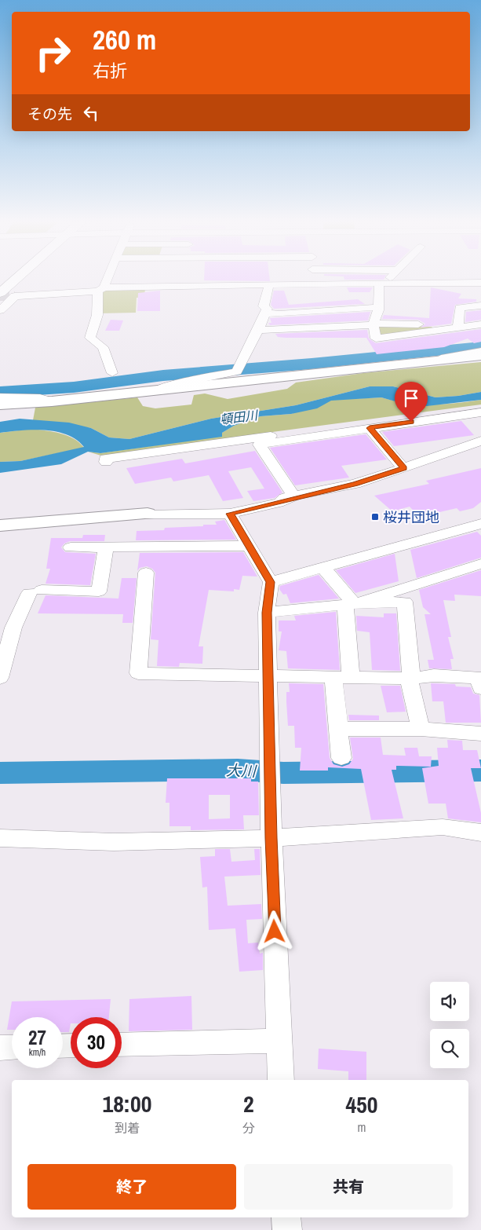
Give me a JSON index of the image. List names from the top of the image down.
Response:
{
  "water": ["頓田川", "大川"],
  "places": {
    "transit": ["桜井団地"]
  },
  "page": {
    "turn": ["260 m", "右折"],
    "then": "その先",
    "speed": "27 km/h",
    "limit": "30",
    "eta": [
      "18:00",
      "到着",
      "2",
      "分",
      "450",
      "m"
    ],
    "buttons": ["終了", "共有"]
  }
}
